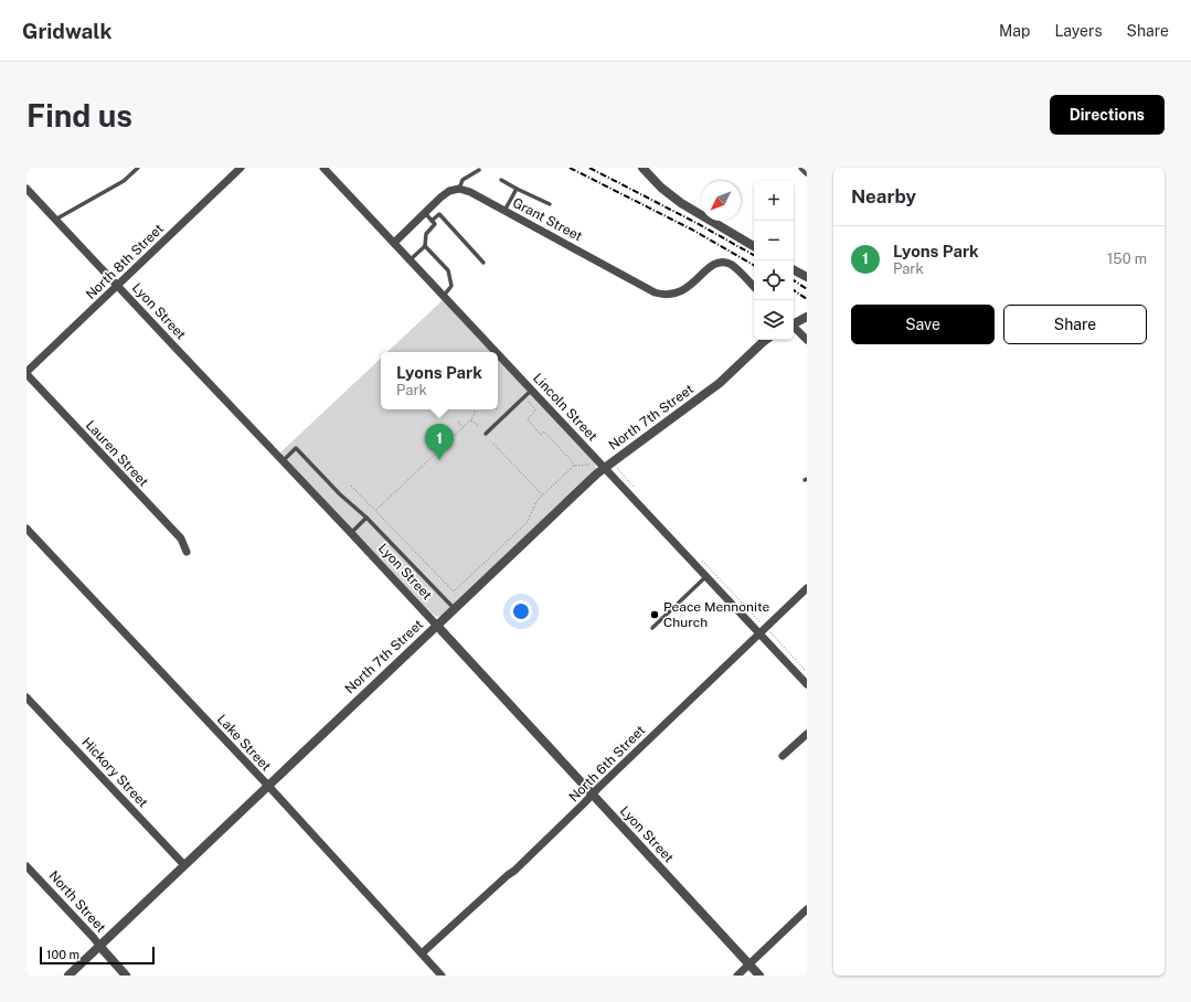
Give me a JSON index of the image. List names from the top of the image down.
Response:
{
  "streets": {
    "street": [
      "Grant Street",
      "North 8th Street",
      "Lyon Street",
      "Lincoln Street",
      "North 7th Street",
      "Lauren Street",
      "Lake Street",
      "North 6th Street",
      "Hickory Street",
      "North Street"
    ]
  },
  "crossings": [
    ["North 8th Street", "Lyon Street"],
    ["North 8th Street", "Lauren Street"],
    ["Lyon Street", "North 7th Street"],
    ["Lyon Street", "North 6th Street"],
    ["Lincoln Street", "North 7th Street"],
    ["Lincoln Street", "North 6th Street"],
    ["North 7th Street", "Lake Street"],
    ["North 7th Street", "Hickory Street"],
    ["North 7th Street", "North Street"],
    ["Lake Street", "North 6th Street"]
  ],
  "places": ["Peace Mennonite Church"],
  "scale_bar": "100 m",
  "north": "bottom left",
  "page": {
    "header": "Gridwalk",
    "nav": ["Map", "Layers", "Share"],
    "buttons": [
      "Directions",
      ["Save", "Share"]
    ],
    "title": "Find us",
    "heading": "Nearby",
    "map_buttons": ["+", "−"],
    "list": [
      {
        "mark": "1",
        "name": "Lyons Park",
        "note": "Park",
        "value": "150 m"
      }
    ],
    "popup": ["Lyons Park", "Park"],
    "pins": "1",
    "scale": "100 m"
  }
}
